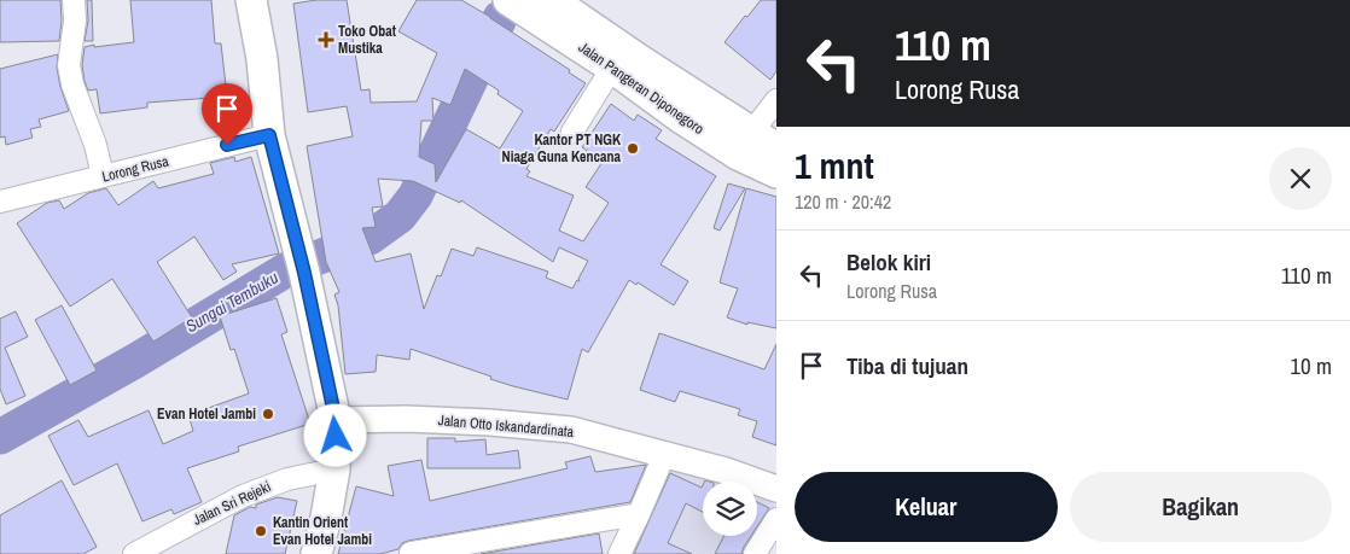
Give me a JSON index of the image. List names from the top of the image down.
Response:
{
  "streets": {
    "main road": ["Jalan Pangeran Diponegoro"],
    "street": ["Lorong Rusa", "Jalan Otto Iskandardinata", "Jalan Sri Rejeki"]
  },
  "water": ["Sungai Tembuku"],
  "places": {
    "health": ["Toko Obat Mustika"],
    "other": ["Kantor PT NGK Niaga Guna Kencana", "Evan Hotel Jambi", "Kantin Orient Evan Hotel Jambi"]
  },
  "page": {
    "turn": ["110 m", "Lorong Rusa"],
    "heading": ["1 mnt", "120 m · 20:42"],
    "list": [
      {
        "name": "Belok kiri",
        "note": "Lorong Rusa",
        "value": "110 m"
      },
      {
        "name": "Tiba di tujuan",
        "value": "10 m"
      }
    ],
    "buttons": ["Keluar", "Bagikan"]
  }
}
